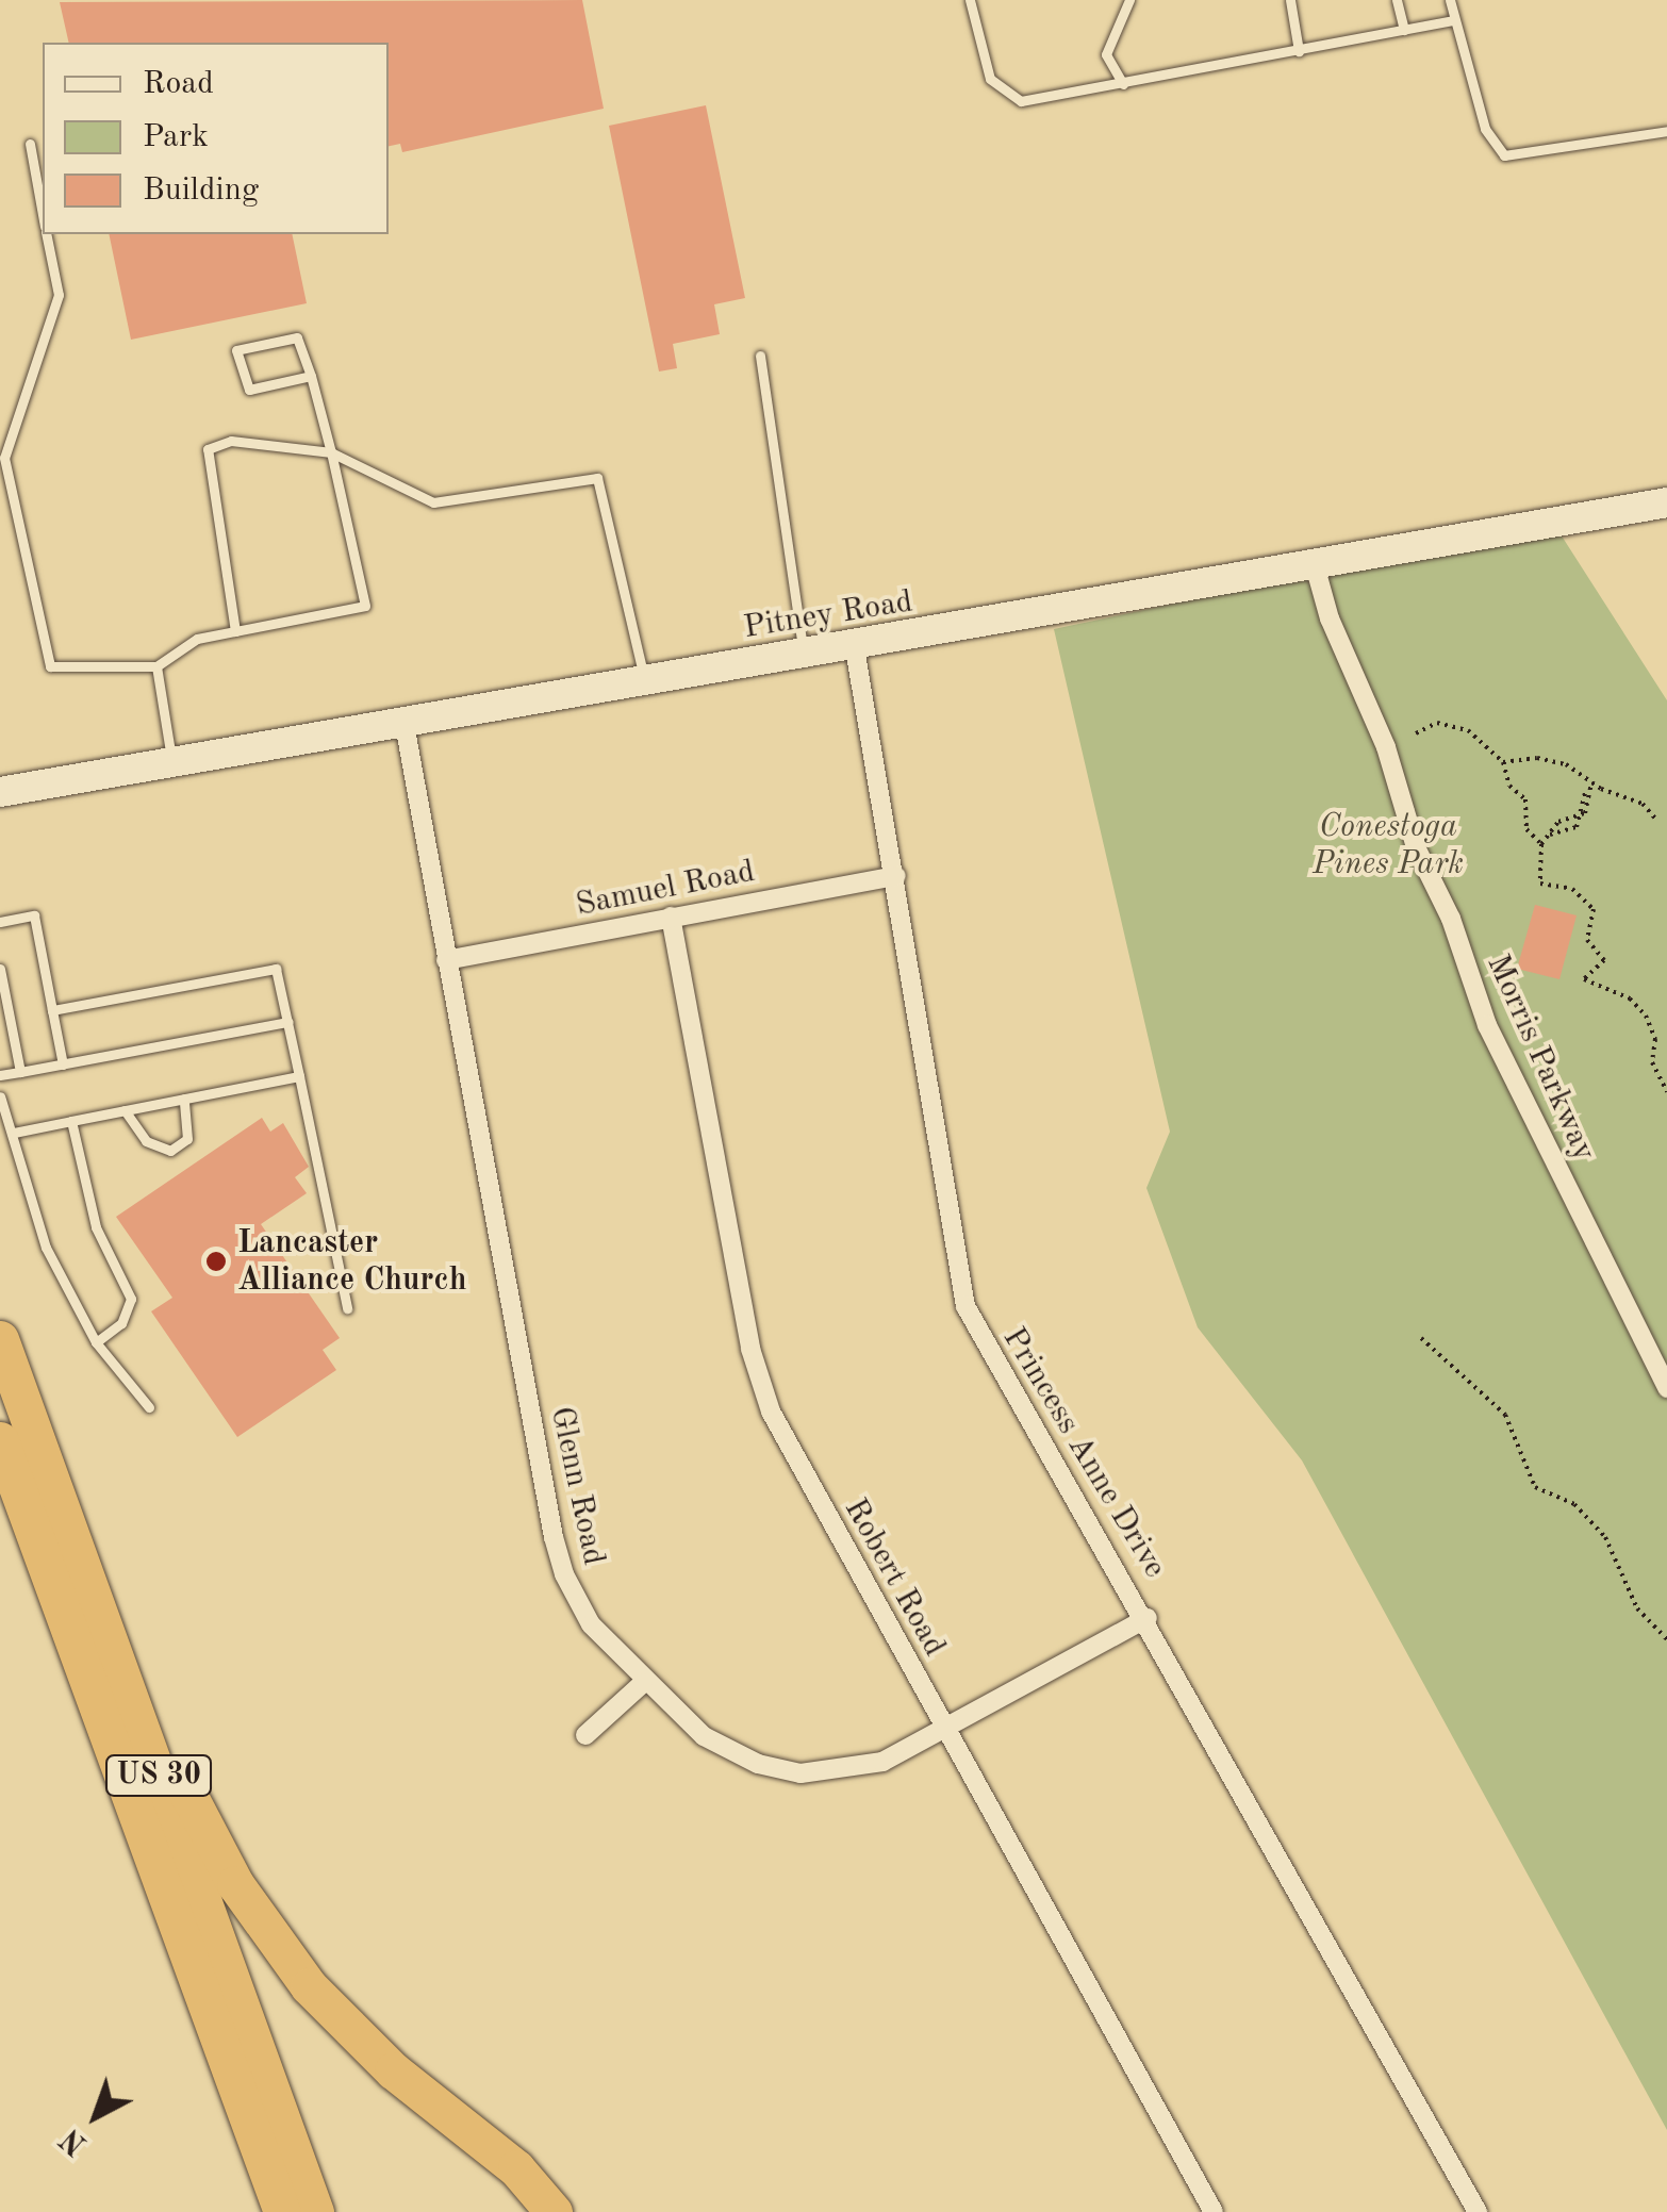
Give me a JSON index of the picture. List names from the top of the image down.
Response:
{
  "streets": {
    "highway": ["US 30"],
    "main road": ["Pitney Road"],
    "street": [
      "Samuel Road",
      "Morris Parkway",
      "Princess Anne Drive",
      "Glenn Road",
      "Robert Road"
    ]
  },
  "crossings": [
    ["Pitney Road", "Morris Parkway"],
    ["Pitney Road", "Princess Anne Drive"],
    ["Pitney Road", "Glenn Road"],
    ["Samuel Road", "Princess Anne Drive"],
    ["Samuel Road", "Glenn Road"],
    ["Samuel Road", "Robert Road"],
    ["Princess Anne Drive", "Glenn Road"],
    ["Glenn Road", "Robert Road"]
  ],
  "parks": ["Conestoga Pines Park"],
  "places": ["Lancaster Alliance Church"],
  "legend": ["Road", "Park", "Building"],
  "north": "bottom left"
}
